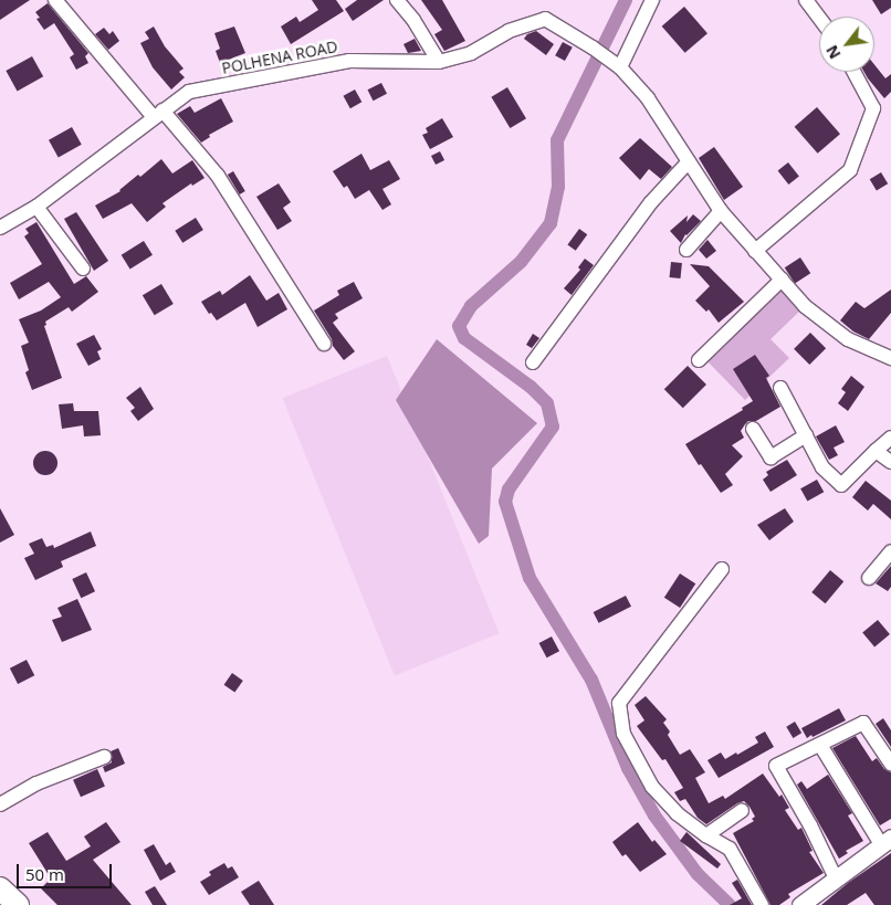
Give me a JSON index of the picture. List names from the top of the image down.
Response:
{
  "streets": {
    "street": ["POLHENA ROAD"]
  },
  "scale_bar": "50 m",
  "north": "bottom left"
}
